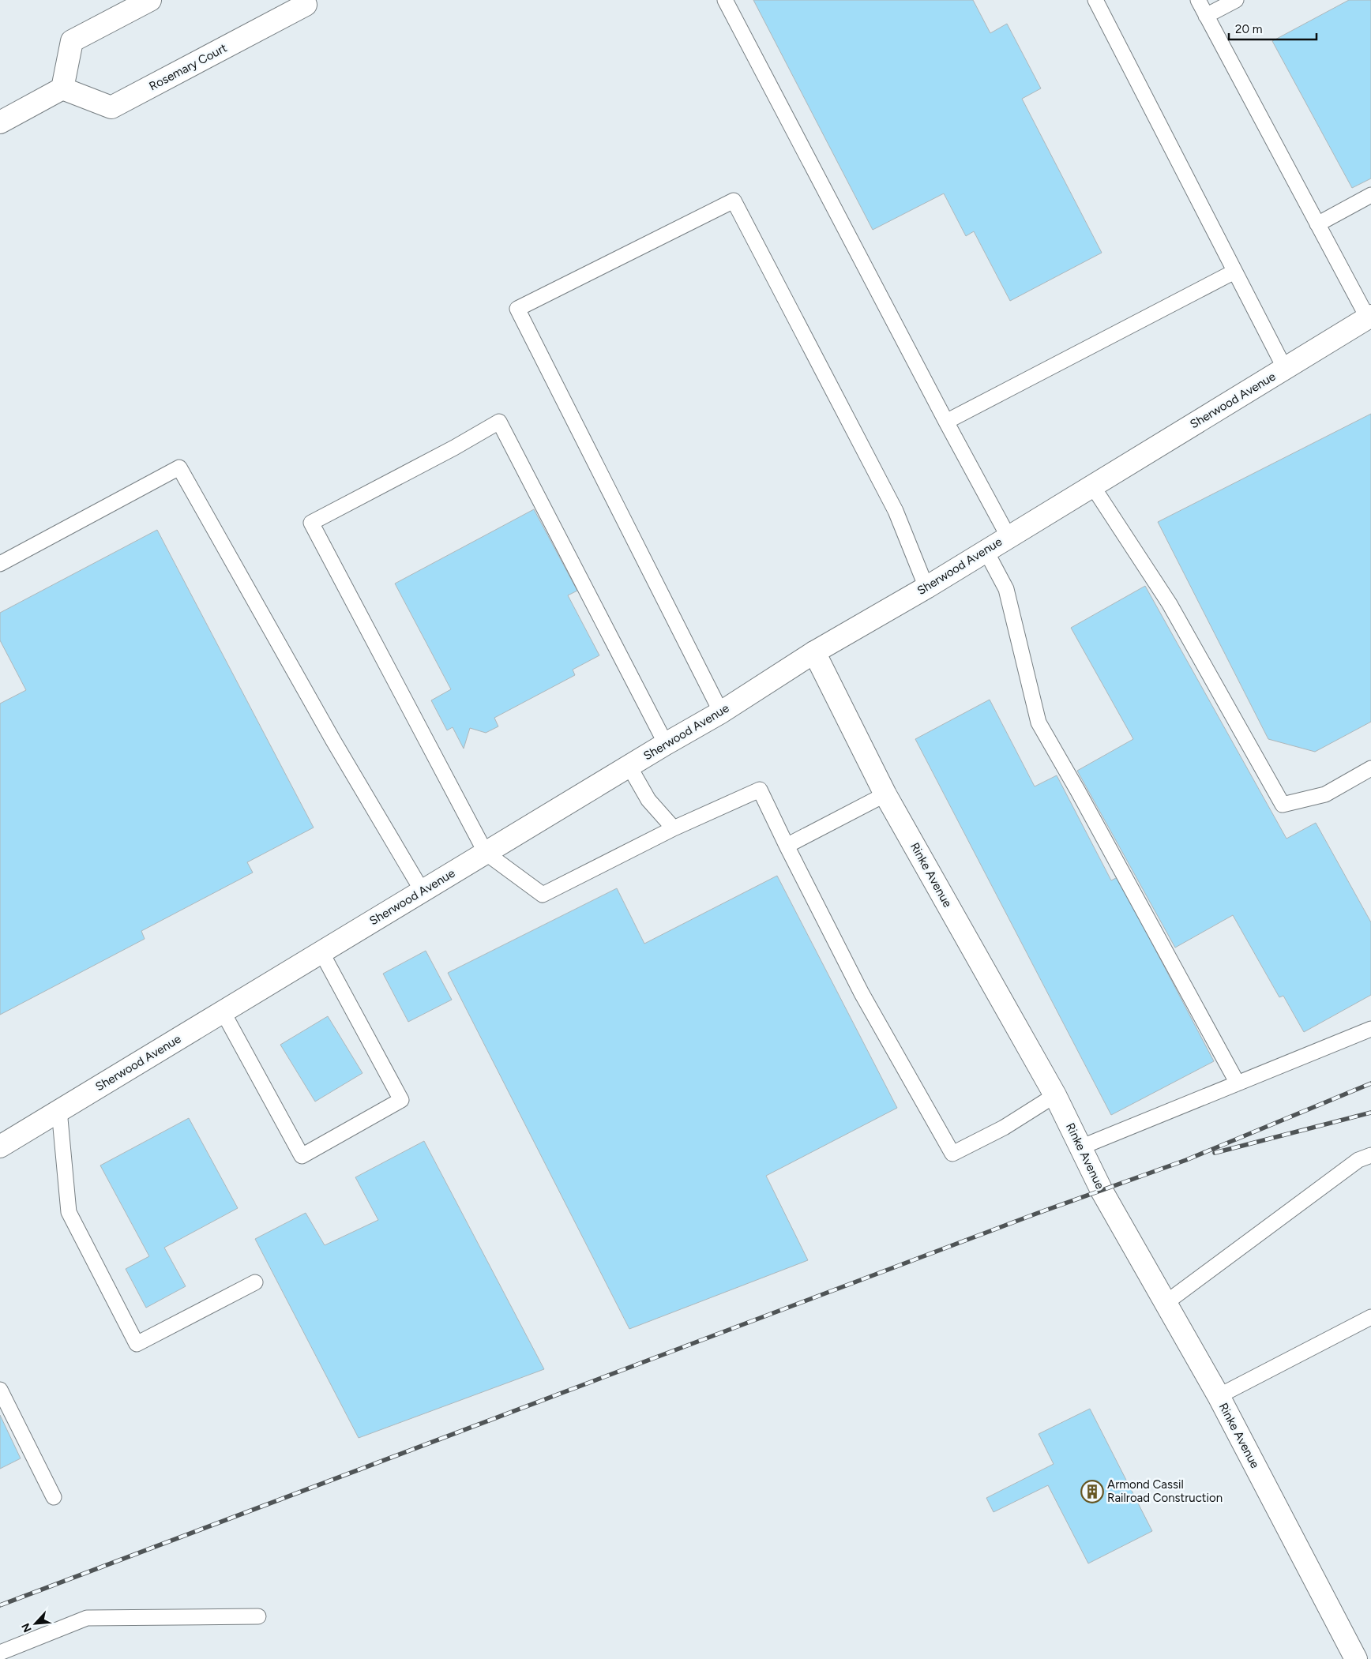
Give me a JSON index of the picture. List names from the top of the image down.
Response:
{
  "streets": {
    "street": ["Rosemary Court", "Sherwood Avenue", "Rinke Avenue"]
  },
  "crossings": [
    ["Sherwood Avenue", "Rinke Avenue"]
  ],
  "places": {
    "building": ["Armond Cassil Railroad Construction"]
  },
  "scale_bar": "20 m",
  "north": "bottom left"
}
